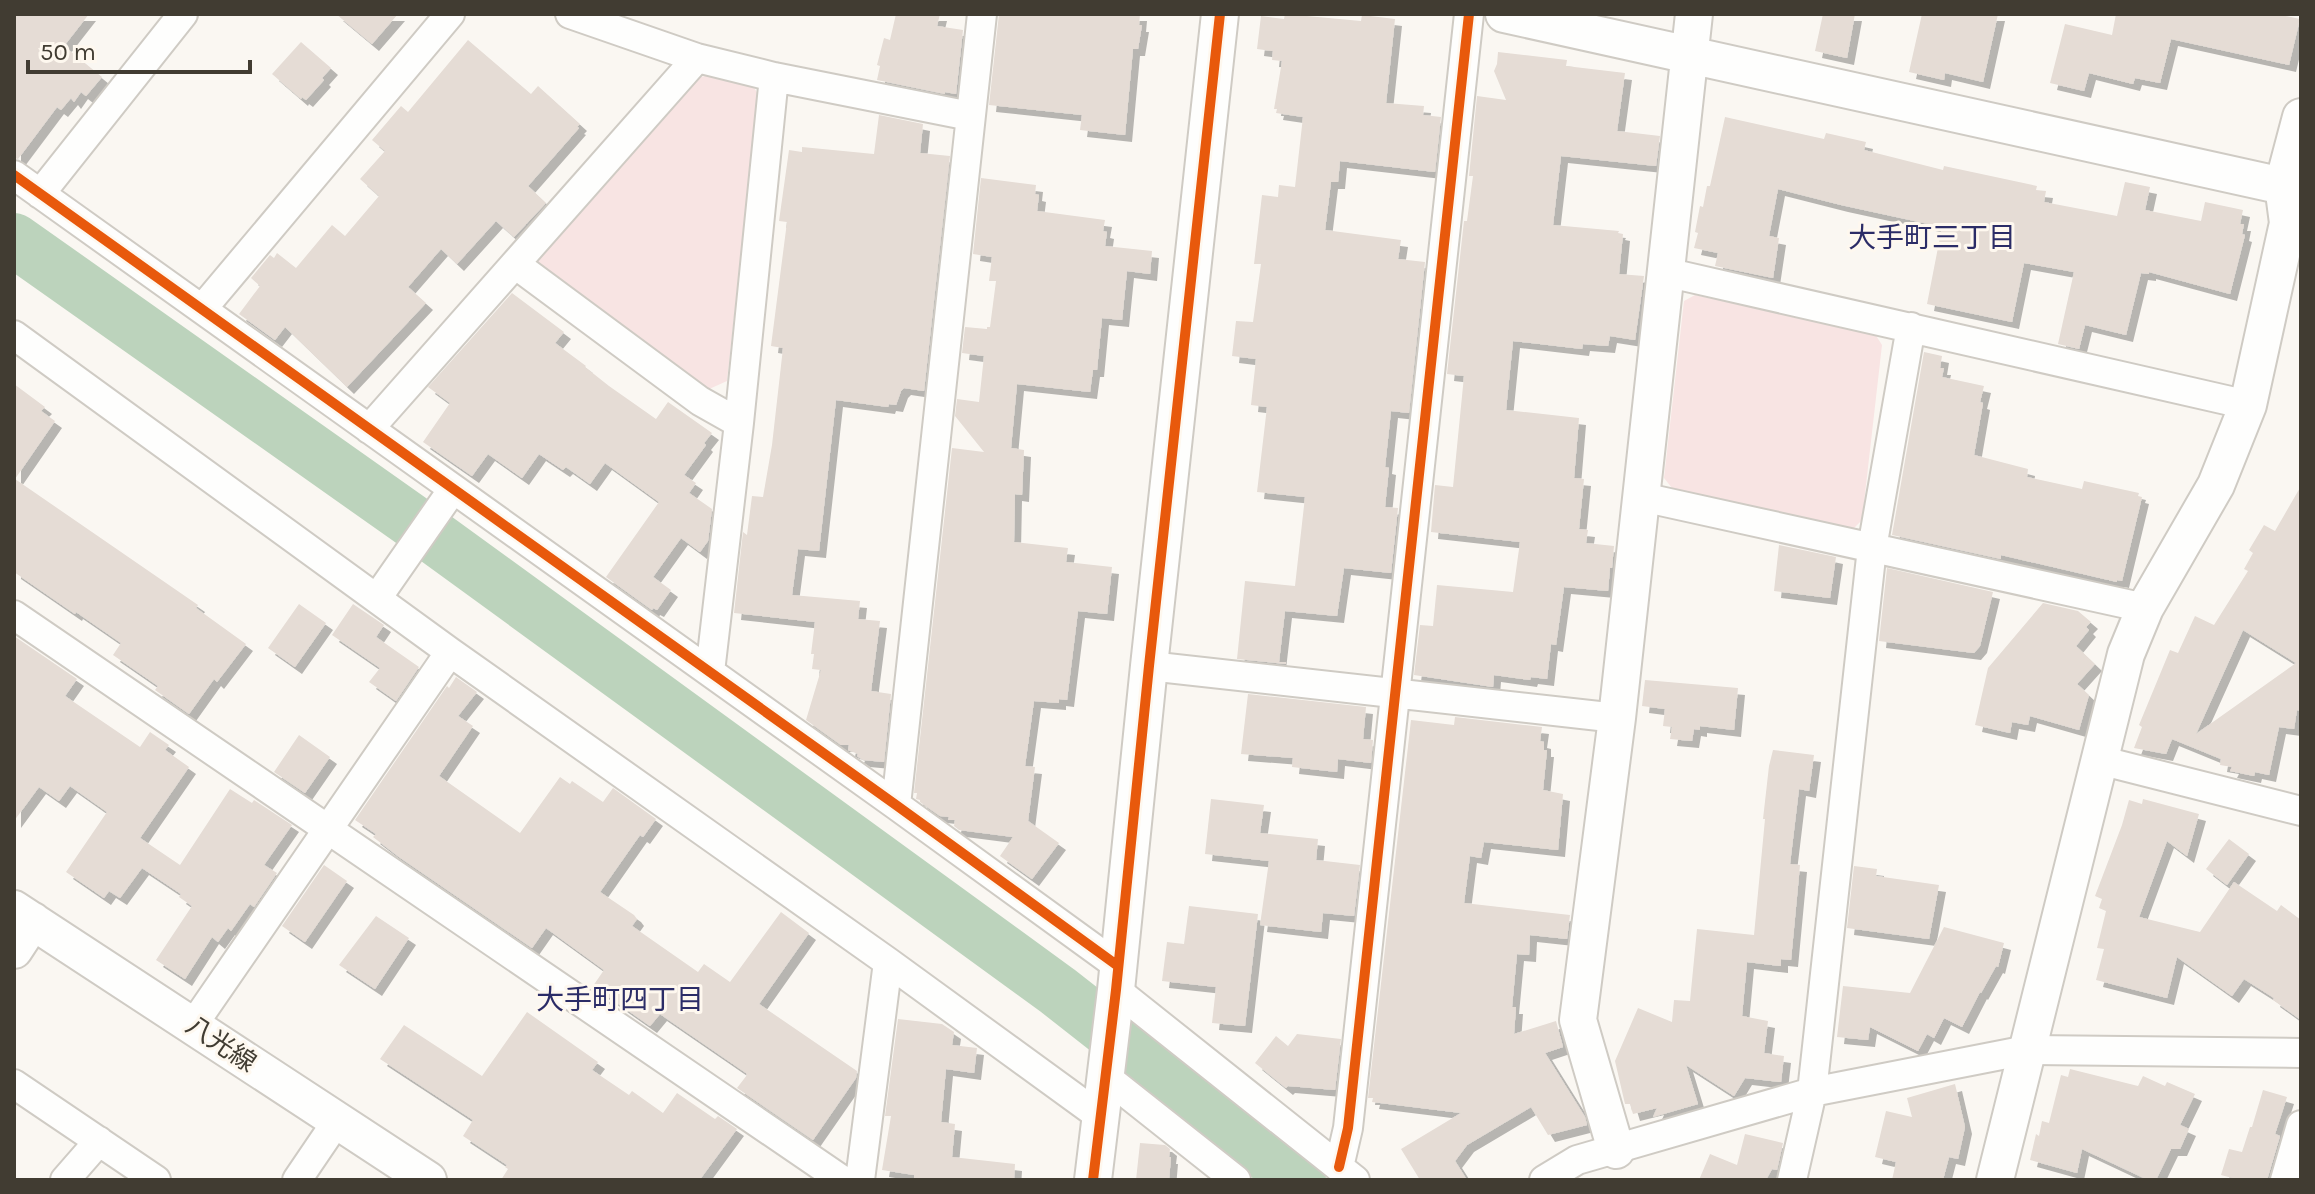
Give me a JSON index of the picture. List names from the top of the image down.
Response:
{
  "streets": {
    "street": ["八光線"]
  },
  "districts": ["大手町三丁目", "大手町四丁目"],
  "scale_bar": "50 m"
}
